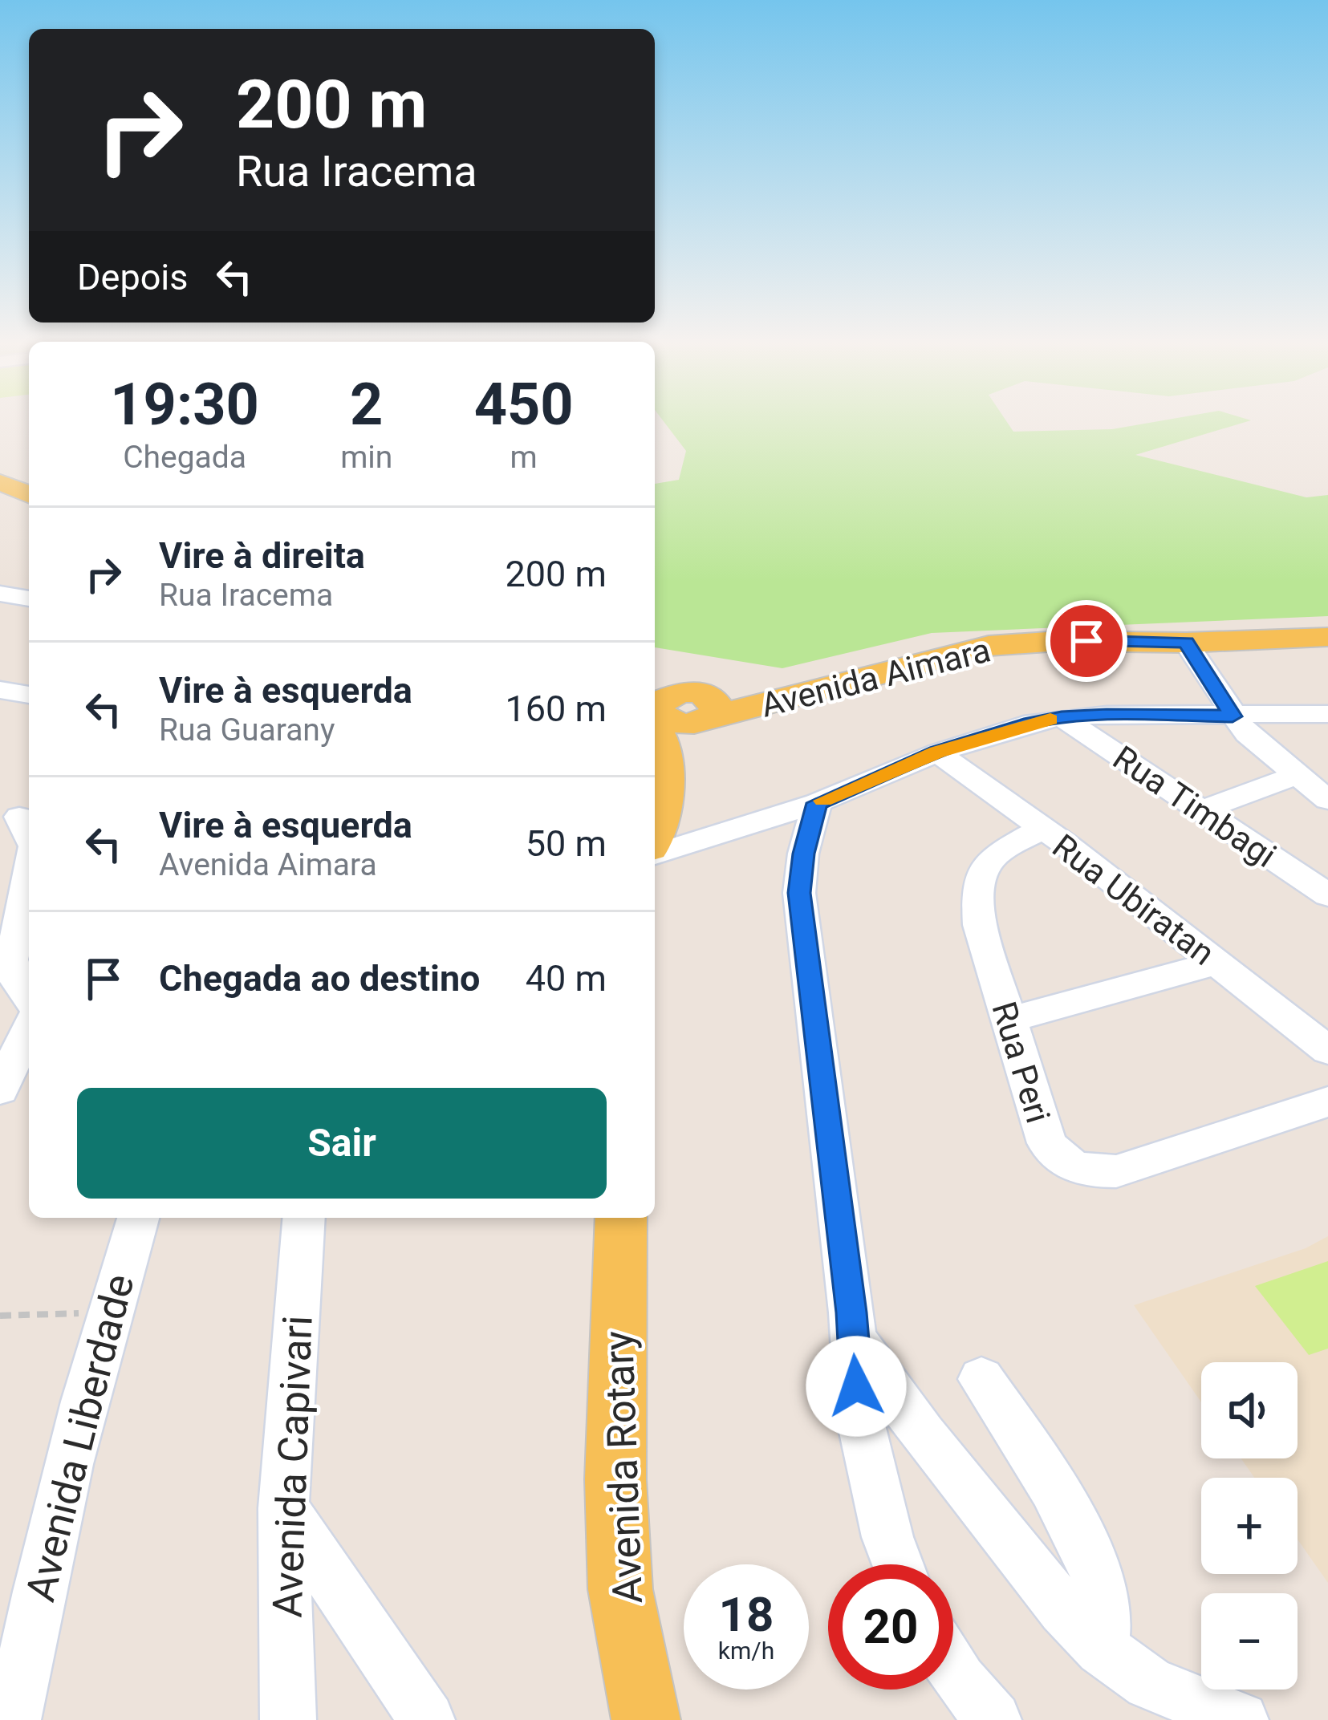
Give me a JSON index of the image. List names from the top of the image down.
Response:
{
  "streets": {
    "main road": ["Avenida Aimara", "Avenida Rotary"],
    "street": [
      "Rua Timbagi",
      "Rua Ubiratan",
      "Rua Peri",
      "Avenida Liberdade",
      "Avenida Capivari"
    ]
  },
  "crossings": [
    ["Rua Ubiratan", "Rua Peri"]
  ],
  "page": {
    "turn": ["200 m", "Rua Iracema"],
    "then": "Depois",
    "eta": [
      "19:30",
      "Chegada",
      "2",
      "min",
      "450",
      "m"
    ],
    "list": [
      {
        "name": "Vire à direita",
        "note": "Rua Iracema",
        "value": "200 m"
      },
      {
        "name": "Vire à esquerda",
        "note": "Rua Guarany",
        "value": "160 m"
      },
      {
        "name": "Vire à esquerda",
        "note": "Avenida Aimara",
        "value": "50 m"
      },
      {
        "name": "Chegada ao destino",
        "value": "40 m"
      }
    ],
    "buttons": "Sair",
    "map_buttons": ["+", "−"],
    "speed": "18 km/h",
    "limit": "20"
  }
}
